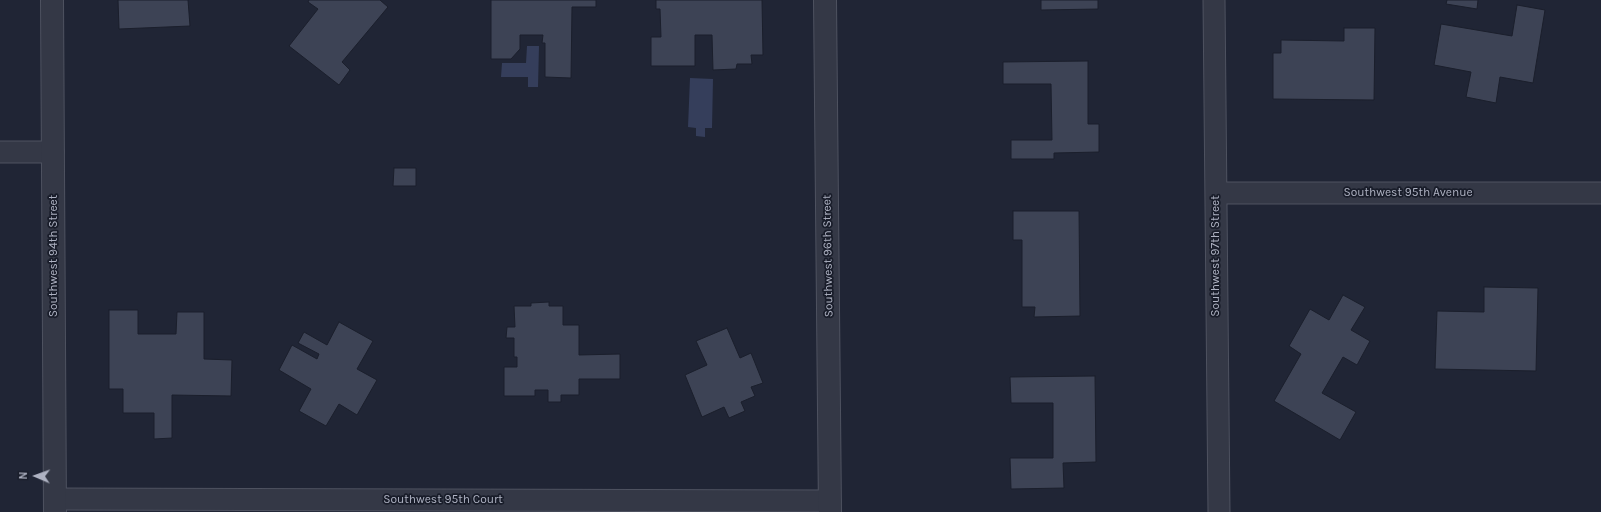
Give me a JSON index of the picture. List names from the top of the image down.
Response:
{
  "streets": {
    "street": [
      "Southwest 95th Avenue",
      "Southwest 94th Street",
      "Southwest 96th Street",
      "Southwest 97th Street",
      "Southwest 95th Court"
    ]
  },
  "crossings": [
    ["Southwest 95th Avenue", "Southwest 97th Street"],
    ["Southwest 94th Street", "Southwest 95th Court"],
    ["Southwest 96th Street", "Southwest 95th Court"]
  ],
  "north": "left"
}
